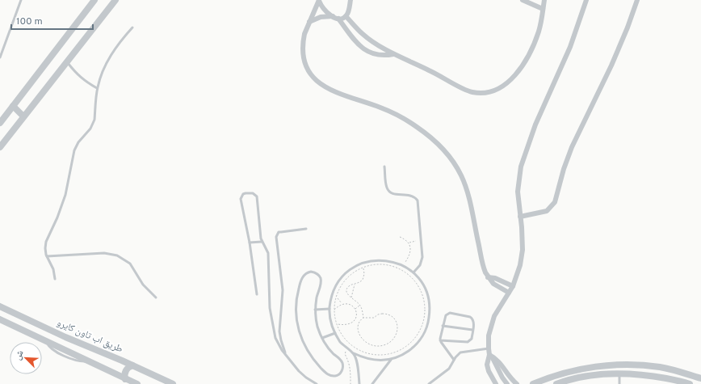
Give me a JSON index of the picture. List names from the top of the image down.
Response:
{
  "streets": {
    "street": ["طريق اب تاون كايرو"]
  },
  "scale_bar": "100 m",
  "north": "top left"
}
